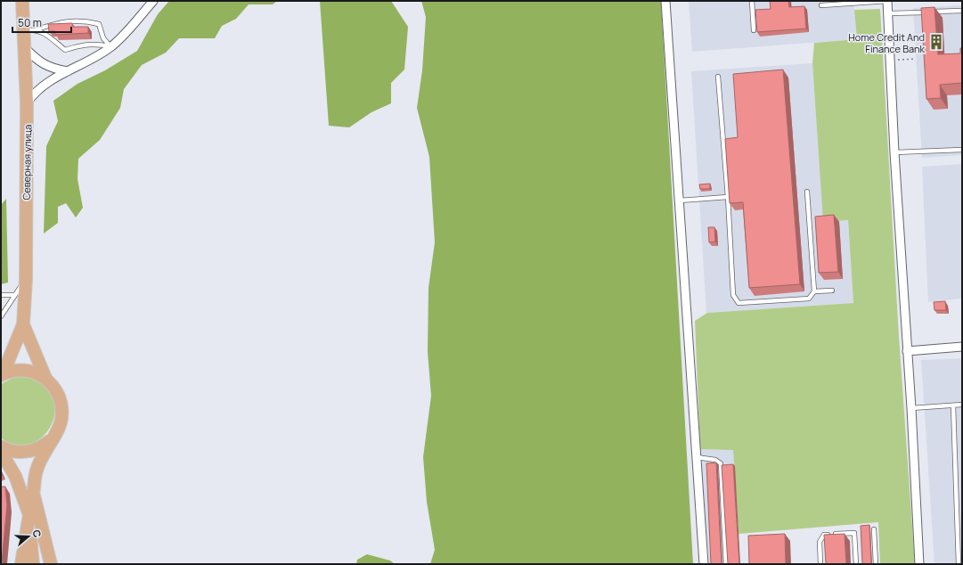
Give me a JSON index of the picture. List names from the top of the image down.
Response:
{
  "streets": {
    "main road": ["Северная улица"]
  },
  "places": {
    "building": ["Home Credit And Finance Bank"]
  },
  "scale_bar": "50 m",
  "north": "right"
}
